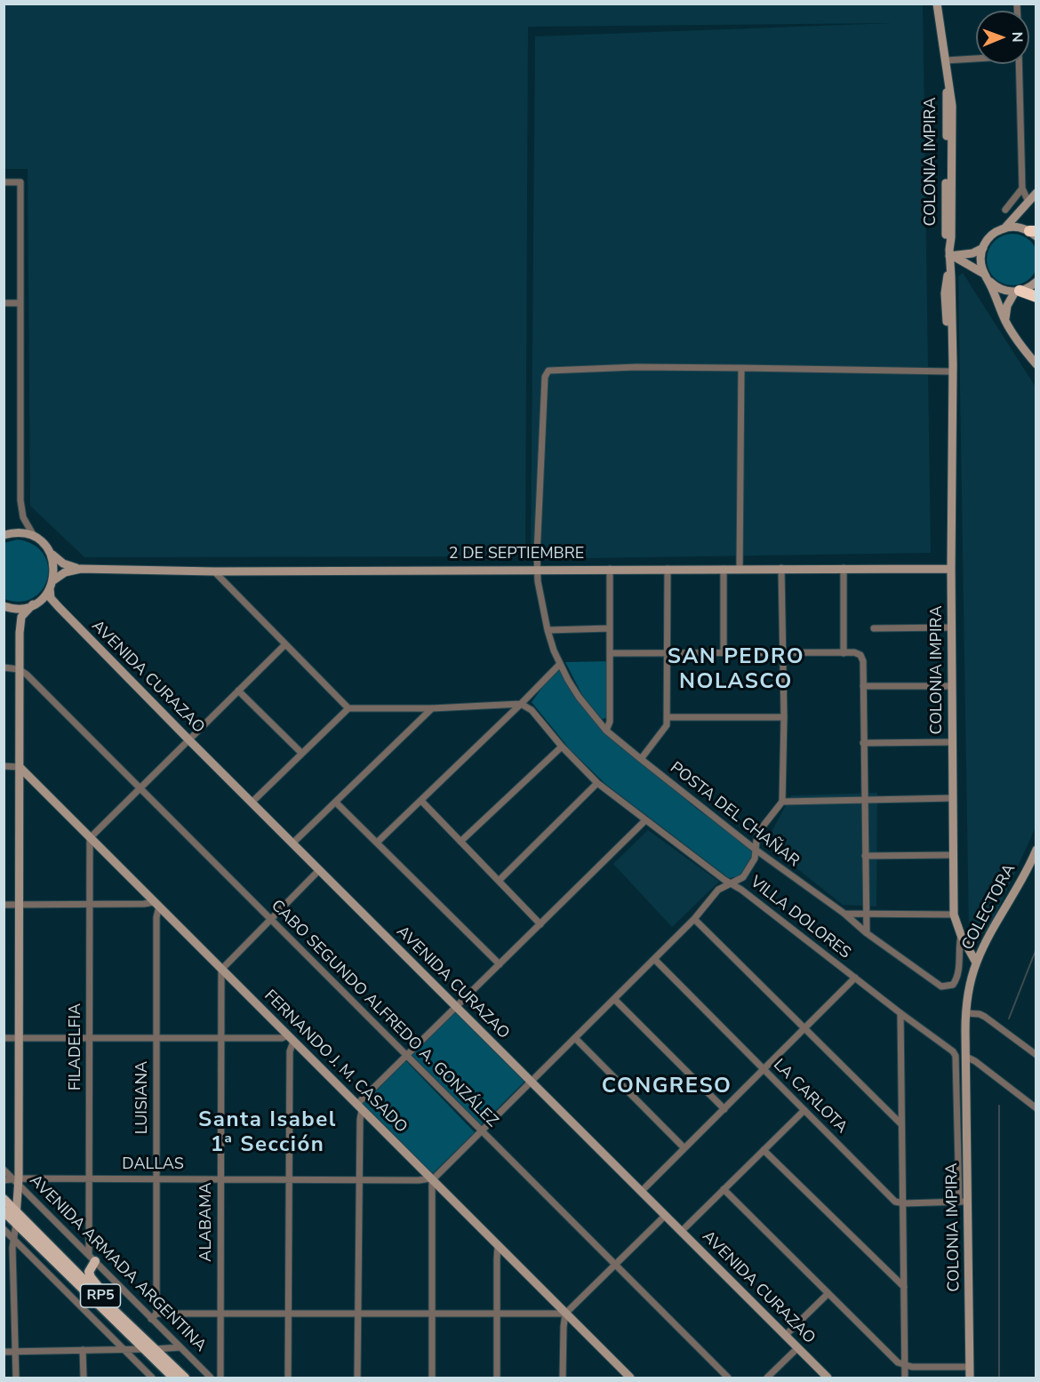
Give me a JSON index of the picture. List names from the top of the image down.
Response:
{
  "streets": {
    "main road": ["AVENIDA ARMADA ARGENTINA", "RP5"],
    "street": [
      "COLONIA IMPIRA",
      "2 DE SEPTIEMBRE",
      "AVENIDA CURAZAO",
      "POSTA DEL CHAÑAR",
      "COLECTORA",
      "VILLA DOLORES",
      "CABO SEGUNDO ALFREDO A. GONZÁLEZ",
      "FILADELFIA",
      "FERNANDO J. M. CASADO",
      "LA CARLOTA",
      "LUISIANA",
      "DALLAS",
      "ALABAMA"
    ]
  },
  "crossings": [
    ["COLONIA IMPIRA", "2 DE SEPTIEMBRE"],
    ["COLONIA IMPIRA", "POSTA DEL CHAÑAR"],
    ["COLONIA IMPIRA", "COLECTORA"],
    ["COLONIA IMPIRA", "VILLA DOLORES"],
    ["2 DE SEPTIEMBRE", "POSTA DEL CHAÑAR"],
    ["FILADELFIA", "FERNANDO J. M. CASADO"],
    ["FILADELFIA", "DALLAS"],
    ["FILADELFIA", "AVENIDA ARMADA ARGENTINA"],
    ["FERNANDO J. M. CASADO", "LUISIANA"],
    ["FERNANDO J. M. CASADO", "DALLAS"],
    ["FERNANDO J. M. CASADO", "ALABAMA"],
    ["LUISIANA", "DALLAS"],
    ["DALLAS", "ALABAMA"],
    ["DALLAS", "AVENIDA ARMADA ARGENTINA"]
  ],
  "districts": ["SAN PEDRO NOLASCO", "CONGRESO", "Santa Isabel 1ª Sección"],
  "north": "right"
}
